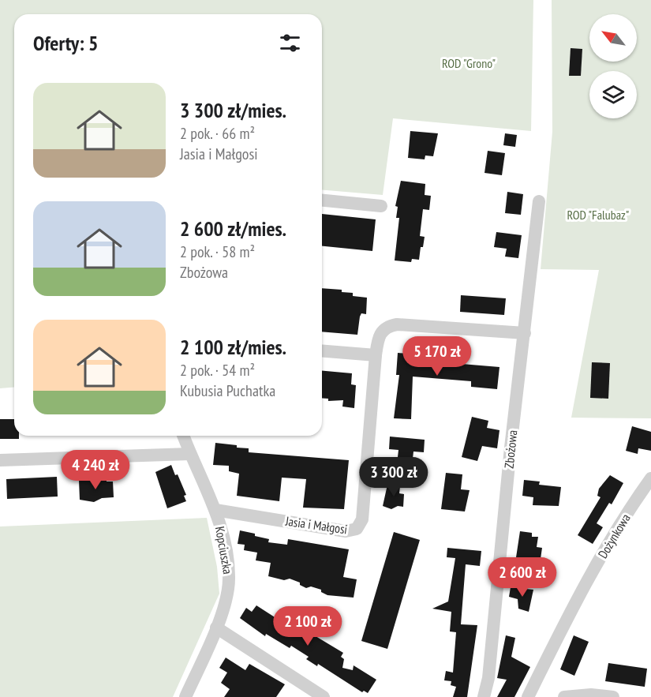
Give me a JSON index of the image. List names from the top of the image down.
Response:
{
  "streets": {
    "street": [
      "Zbożowa",
      "Jasia i Małgosi",
      "Dożynkowa",
      "Kopciuszka"
    ]
  },
  "crossings": [
    ["Zbożowa", "Jasia i Małgosi"],
    ["Jasia i Małgosi", "Kopciuszka"]
  ],
  "parks": ["ROD \"Grono\"", "ROD \"Falubaz\""],
  "north": "top left",
  "page": {
    "heading": "Oferty: 5",
    "list": [
      {
        "name": "3 300 zł/mies.",
        "note": "2 pok. · 66 m² · Jasia i Małgosi"
      },
      {
        "name": "2 600 zł/mies.",
        "note": "2 pok. · 58 m² · Zbożowa"
      },
      {
        "name": "2 100 zł/mies.",
        "note": "2 pok. · 54 m² · Kubusia Puchatka"
      }
    ],
    "price": [
      "5 170 zł",
      "4 240 zł",
      "3 300 zł",
      "2 600 zł",
      "2 100 zł"
    ]
  }
}
